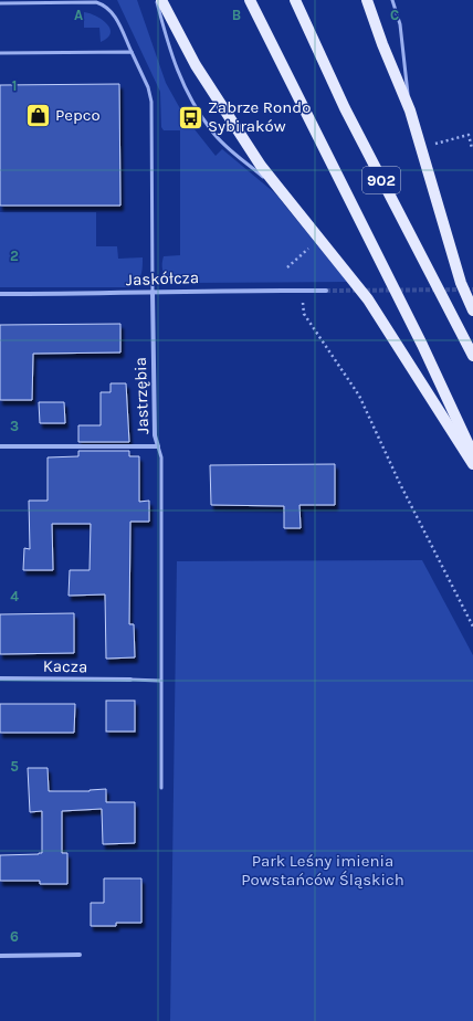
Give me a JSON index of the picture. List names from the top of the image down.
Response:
{
  "streets": {
    "main road": ["902"],
    "street": ["Jaskółcza", "Jastrzębia", "Kacza"]
  },
  "crossings": [
    ["Jaskółcza", "Jastrzębia"]
  ],
  "parks": ["Park Leśny imienia Powstańców Śląskich"],
  "places": {
    "shop": ["Pepco"],
    "bus stop": ["Zabrze Rondo Sybiraków"]
  },
  "grid": {
    "columns": ["A", "B", "C"],
    "rows": [
      "1",
      "2",
      "3",
      "4",
      "5",
      "6"
    ]
  }
}
